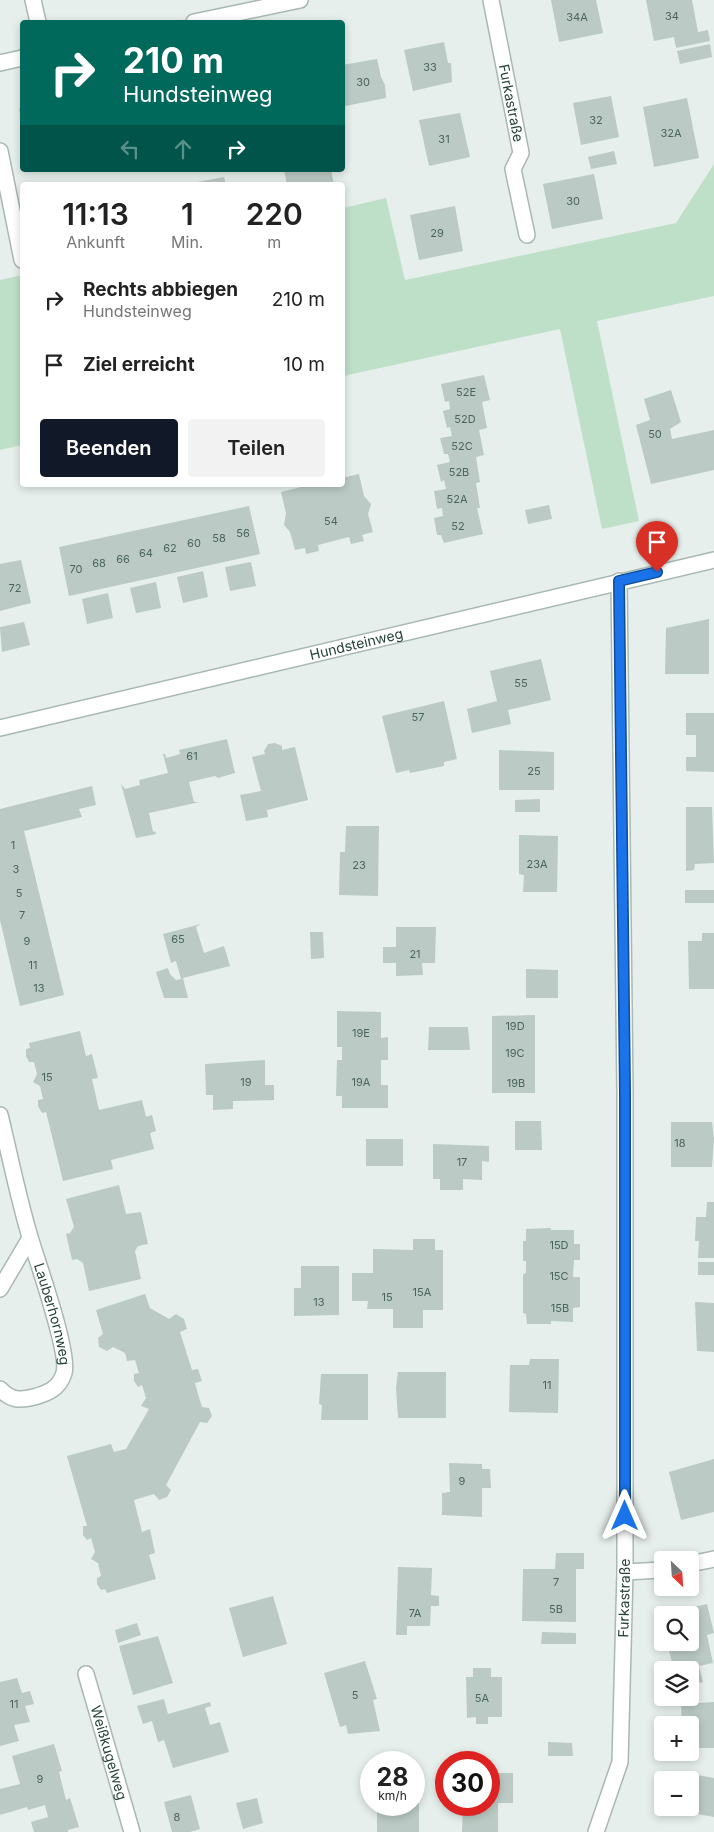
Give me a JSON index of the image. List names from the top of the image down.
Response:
{
  "streets": {
    "street": [
      "Furkastraße",
      "Hundsteinweg",
      "Lauberhornweg",
      "Weißkugelweg"
    ]
  },
  "crossings": [
    ["Furkastraße", "Hundsteinweg"]
  ],
  "house_numbers": [
    "34",
    "34A",
    "33",
    "30",
    "32",
    "32A",
    "31",
    "30",
    "29",
    "52E",
    "52D",
    "50",
    "52C",
    "52B",
    "52A",
    "54",
    "52",
    "56",
    "58",
    "60",
    "62",
    "64",
    "66",
    "68",
    "70",
    "72",
    "55",
    "57",
    "61",
    "25",
    "1",
    "23A",
    "23",
    "3",
    "5",
    "7",
    "65",
    "9",
    "21",
    "11",
    "13",
    "19D",
    "19E",
    "19C",
    "15",
    "19",
    "19A",
    "19B",
    "18",
    "17",
    "15D",
    "15C",
    "15A",
    "15",
    "13",
    "15B",
    "11",
    "9",
    "7",
    "5B",
    "7A",
    "5",
    "5A",
    "11",
    "9",
    "8"
  ],
  "north": "bottom right",
  "page": {
    "turn": ["210 m", "Hundsteinweg"],
    "eta": [
      "11:13",
      "Ankunft",
      "1",
      "Min.",
      "220",
      "m"
    ],
    "list": [
      {
        "name": "Rechts abbiegen",
        "note": "Hundsteinweg",
        "value": "210 m"
      },
      {
        "name": "Ziel erreicht",
        "value": "10 m"
      }
    ],
    "buttons": ["Beenden", "Teilen"],
    "map_buttons": ["+", "−"],
    "speed": "28 km/h",
    "limit": "30"
  }
}
